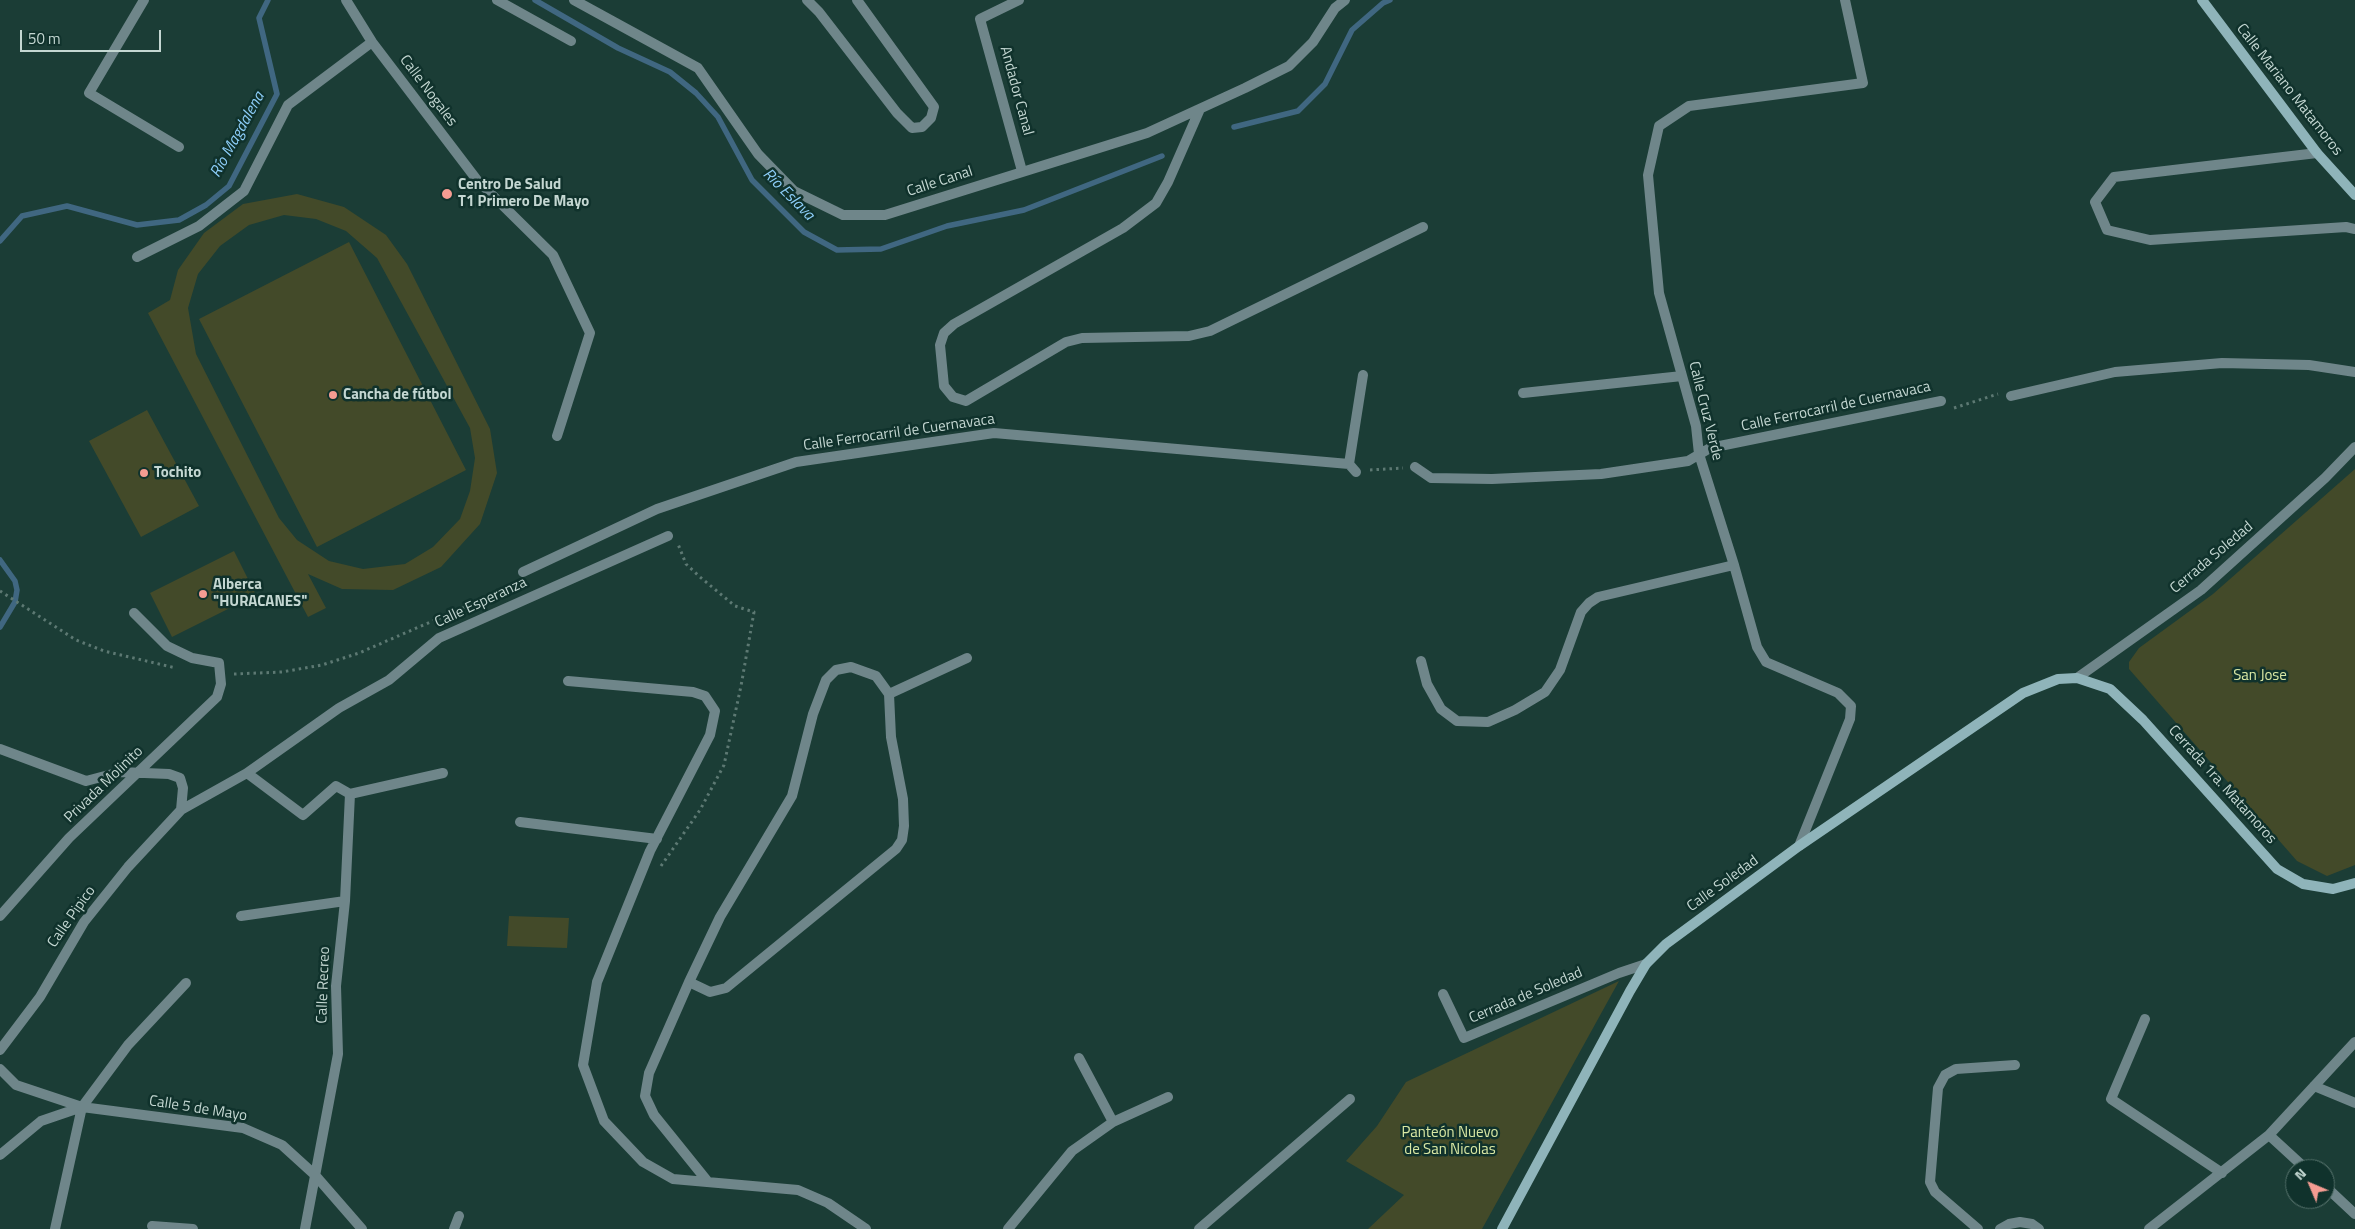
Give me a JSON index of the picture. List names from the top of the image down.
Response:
{
  "streets": {
    "street": [
      "Calle Mariano Matamoros",
      "Calle Nogales",
      "Andador Canal",
      "Calle Canal",
      "Calle Ferrocarril de Cuernavaca",
      "Calle Cruz Verde",
      "Cerrada Soledad",
      "Calle Esperanza",
      "Privada Molinito",
      "Cerrada 1ra. Matamoros",
      "Calle Soledad",
      "Calle Pipico",
      "Calle Recreo",
      "Cerrada de Soledad",
      "Calle 5 de Mayo"
    ]
  },
  "crossings": [
    ["Andador Canal", "Calle Canal"],
    ["Calle Ferrocarril de Cuernavaca", "Calle Cruz Verde"],
    ["Calle Cruz Verde", "Calle Soledad"],
    ["Cerrada Soledad", "Cerrada 1ra. Matamoros"],
    ["Cerrada Soledad", "Calle Soledad"],
    ["Calle Esperanza", "Calle Pipico"],
    ["Cerrada 1ra. Matamoros", "Calle Soledad"],
    ["Calle Soledad", "Cerrada de Soledad"],
    ["Calle Recreo", "Calle 5 de Mayo"]
  ],
  "water": ["Río Magdalena", "Río Eslava"],
  "parks": ["San Jose", "Panteón Nuevo de San Nicolas"],
  "places": [
    "Centro De Salud T1 Primero De Mayo",
    "Cancha de fútbol",
    "Tochito",
    "Alberca \"HURACANES\""
  ],
  "scale_bar": "50 m",
  "north": "top left"
}
